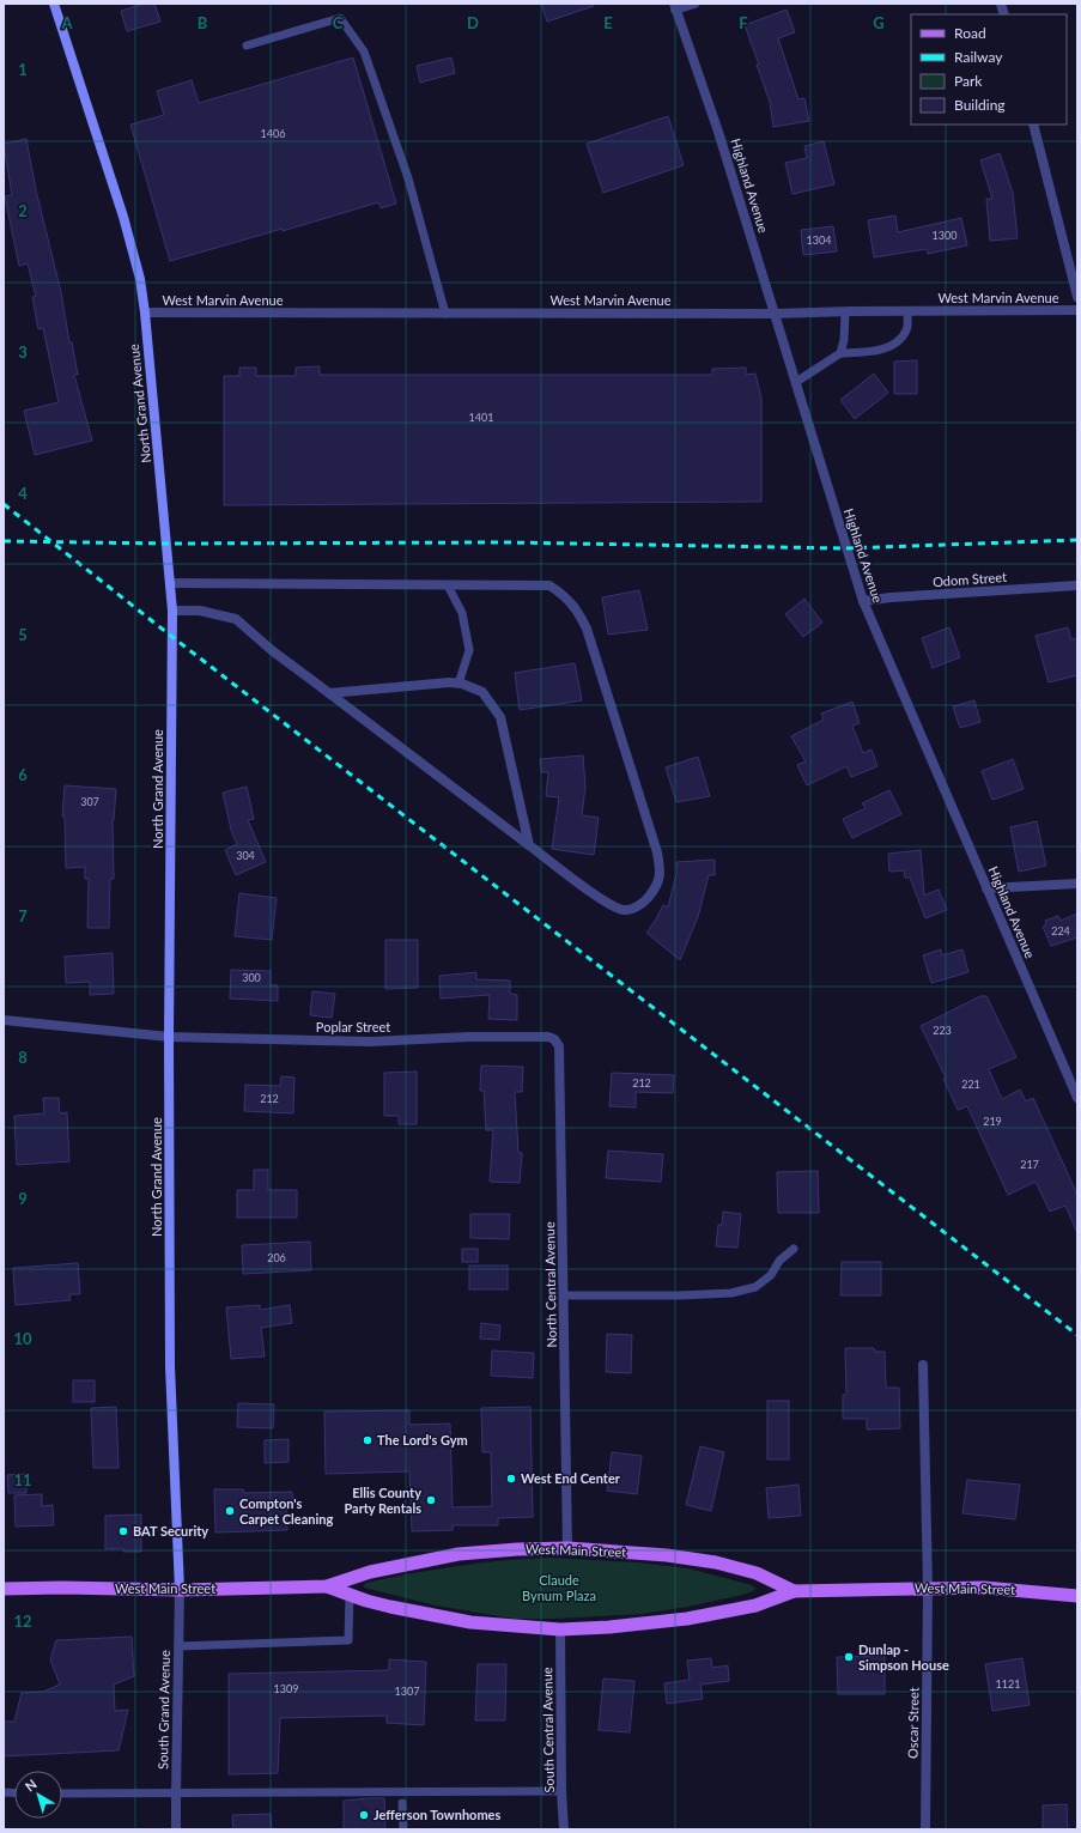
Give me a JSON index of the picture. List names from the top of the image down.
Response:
{
  "streets": {
    "main road": ["North Grand Avenue", "West Main Street"],
    "street": [
      "Highland Avenue",
      "West Marvin Avenue",
      "Odom Street",
      "Poplar Street",
      "North Central Avenue",
      "South Grand Avenue",
      "Oscar Street",
      "South Central Avenue"
    ]
  },
  "crossings": [
    ["Highland Avenue", "West Marvin Avenue"],
    ["Highland Avenue", "Odom Street"],
    ["West Marvin Avenue", "North Grand Avenue"],
    ["North Grand Avenue", "Poplar Street"],
    ["North Grand Avenue", "West Main Street"],
    ["North Grand Avenue", "South Grand Avenue"],
    ["Poplar Street", "North Central Avenue"],
    ["North Central Avenue", "West Main Street"],
    ["West Main Street", "South Grand Avenue"],
    ["West Main Street", "Oscar Street"],
    ["West Main Street", "South Central Avenue"]
  ],
  "parks": ["Claude Bynum Plaza"],
  "places": [
    "The Lord's Gym",
    "West End Center",
    "Ellis County Party Rentals",
    "Compton's Carpet Cleaning",
    "BAT Security",
    "Dunlap - Simpson House",
    "Jefferson Townhomes"
  ],
  "house_numbers": [
    "1406",
    "1300",
    "1304",
    "1401",
    "307",
    "304",
    "224",
    "300",
    "223",
    "212",
    "221",
    "212",
    "219",
    "217",
    "206",
    "1121",
    "1309",
    "1307"
  ],
  "legend": [
    "Road",
    "Railway",
    "Park",
    "Building"
  ],
  "north": "top left",
  "grid": {
    "columns": [
      "A",
      "B",
      "C",
      "D",
      "E",
      "F",
      "G"
    ],
    "rows": [
      "1",
      "2",
      "3",
      "4",
      "5",
      "6",
      "7",
      "8",
      "9",
      "10",
      "11",
      "12"
    ]
  }
}
